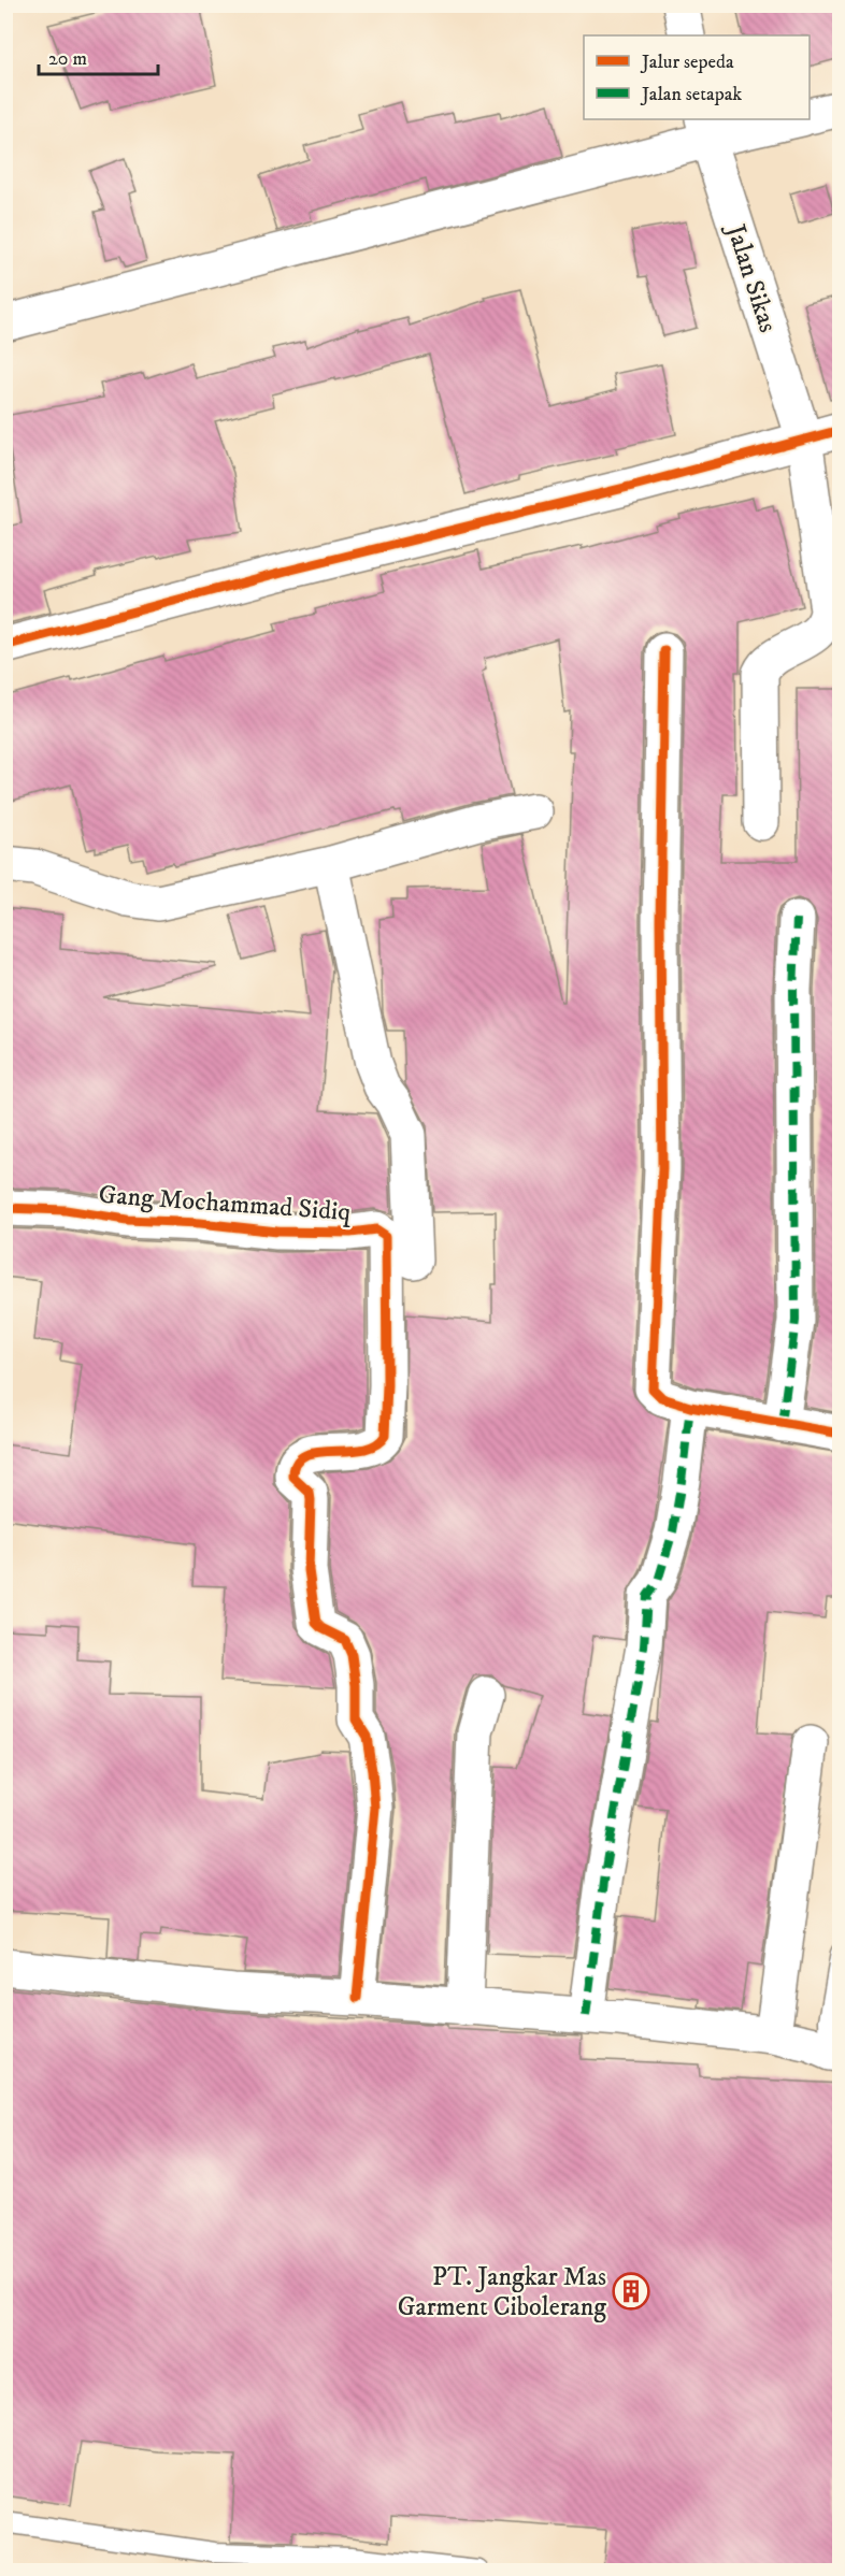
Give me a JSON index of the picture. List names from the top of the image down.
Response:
{
  "streets": {
    "street": ["Jalan Sikas", "Gang Mochammad Sidiq"]
  },
  "places": {
    "building": ["PT. Jangkar Mas Garment Cibolerang"]
  },
  "legend": ["Jalur sepeda", "Jalan setapak"],
  "scale_bar": "20 m"
}
